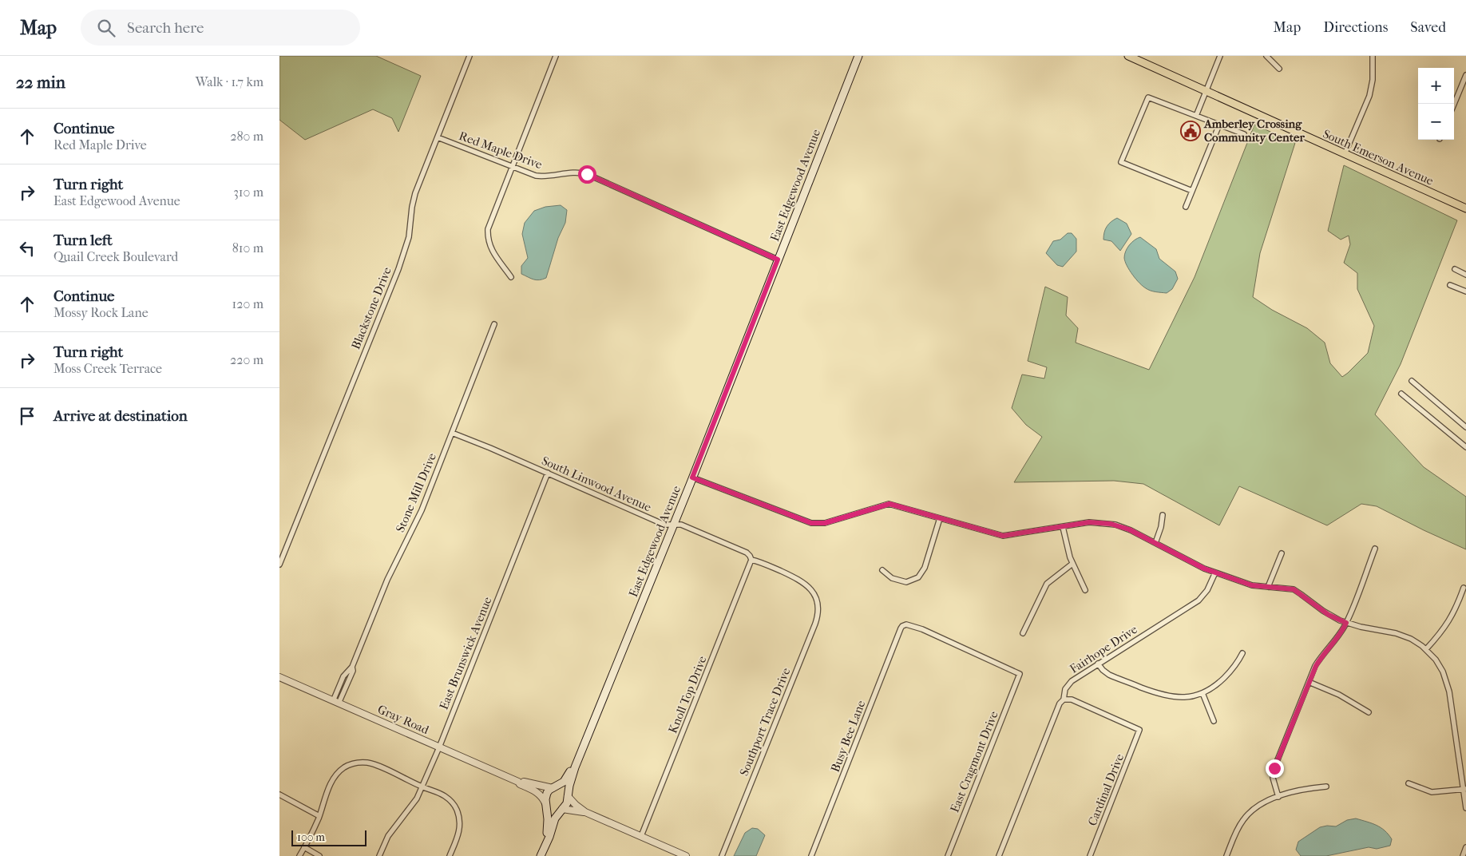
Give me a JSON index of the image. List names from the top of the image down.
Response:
{
  "streets": {
    "main road": ["South Emerson Avenue", "East Edgewood Avenue"],
    "street": [
      "Red Maple Drive",
      "Blackstone Drive",
      "South Linwood Avenue",
      "Stone Mill Drive",
      "Fairhope Drive",
      "East Brunswick Avenue",
      "Knoll Top Drive",
      "Gray Road",
      "Southport Trace Drive",
      "Busy Bee Lane",
      "East Cragmont Drive",
      "Cardinal Drive"
    ]
  },
  "crossings": [
    ["Red Maple Drive", "East Edgewood Avenue"],
    ["Red Maple Drive", "Blackstone Drive"],
    ["East Edgewood Avenue", "South Linwood Avenue"],
    ["East Edgewood Avenue", "Gray Road"],
    ["South Linwood Avenue", "Stone Mill Drive"],
    ["South Linwood Avenue", "East Brunswick Avenue"],
    ["South Linwood Avenue", "Knoll Top Drive"],
    ["South Linwood Avenue", "Southport Trace Drive"],
    ["Stone Mill Drive", "Gray Road"],
    ["Fairhope Drive", "Cardinal Drive"],
    ["East Brunswick Avenue", "Gray Road"],
    ["Busy Bee Lane", "East Cragmont Drive"]
  ],
  "places": {
    "public building": ["Amberley Crossing Community Center"]
  },
  "scale_bar": "100 m",
  "page": {
    "header": "Map",
    "search": "Search here",
    "nav": ["Map", "Directions", "Saved"],
    "heading": ["22 min", "Walk · 1.7 km"],
    "map_buttons": ["+", "−"],
    "list": [
      ["Continue", "Red Maple Drive", "280 m"],
      ["Turn right", "East Edgewood Avenue", "310 m"],
      ["Turn left", "Quail Creek Boulevard", "810 m"],
      ["Continue", "Mossy Rock Lane", "120 m"],
      ["Turn right", "Moss Creek Terrace", "220 m"],
      "Arrive at destination"
    ],
    "scale": "100 m"
  }
}
